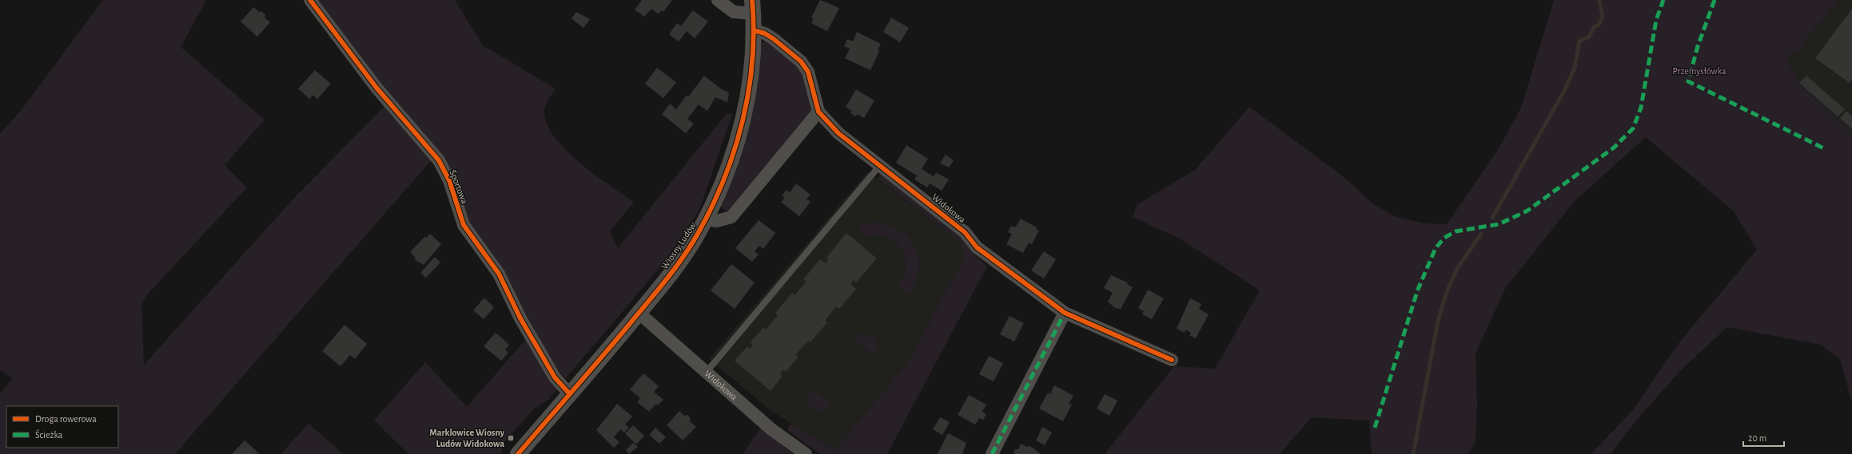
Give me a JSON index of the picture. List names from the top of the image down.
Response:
{
  "streets": {
    "street": ["Sportowa", "Widokowa", "Wiosny Ludów"]
  },
  "crossings": [
    ["Sportowa", "Wiosny Ludów"],
    ["Widokowa", "Wiosny Ludów"]
  ],
  "parks": ["Przemysłówka"],
  "places": {
    "transit": ["Marklowice Wiosny Ludów Widokowa"]
  },
  "legend": ["Droga rowerowa", "Ścieżka"],
  "scale_bar": "20 m"
}
